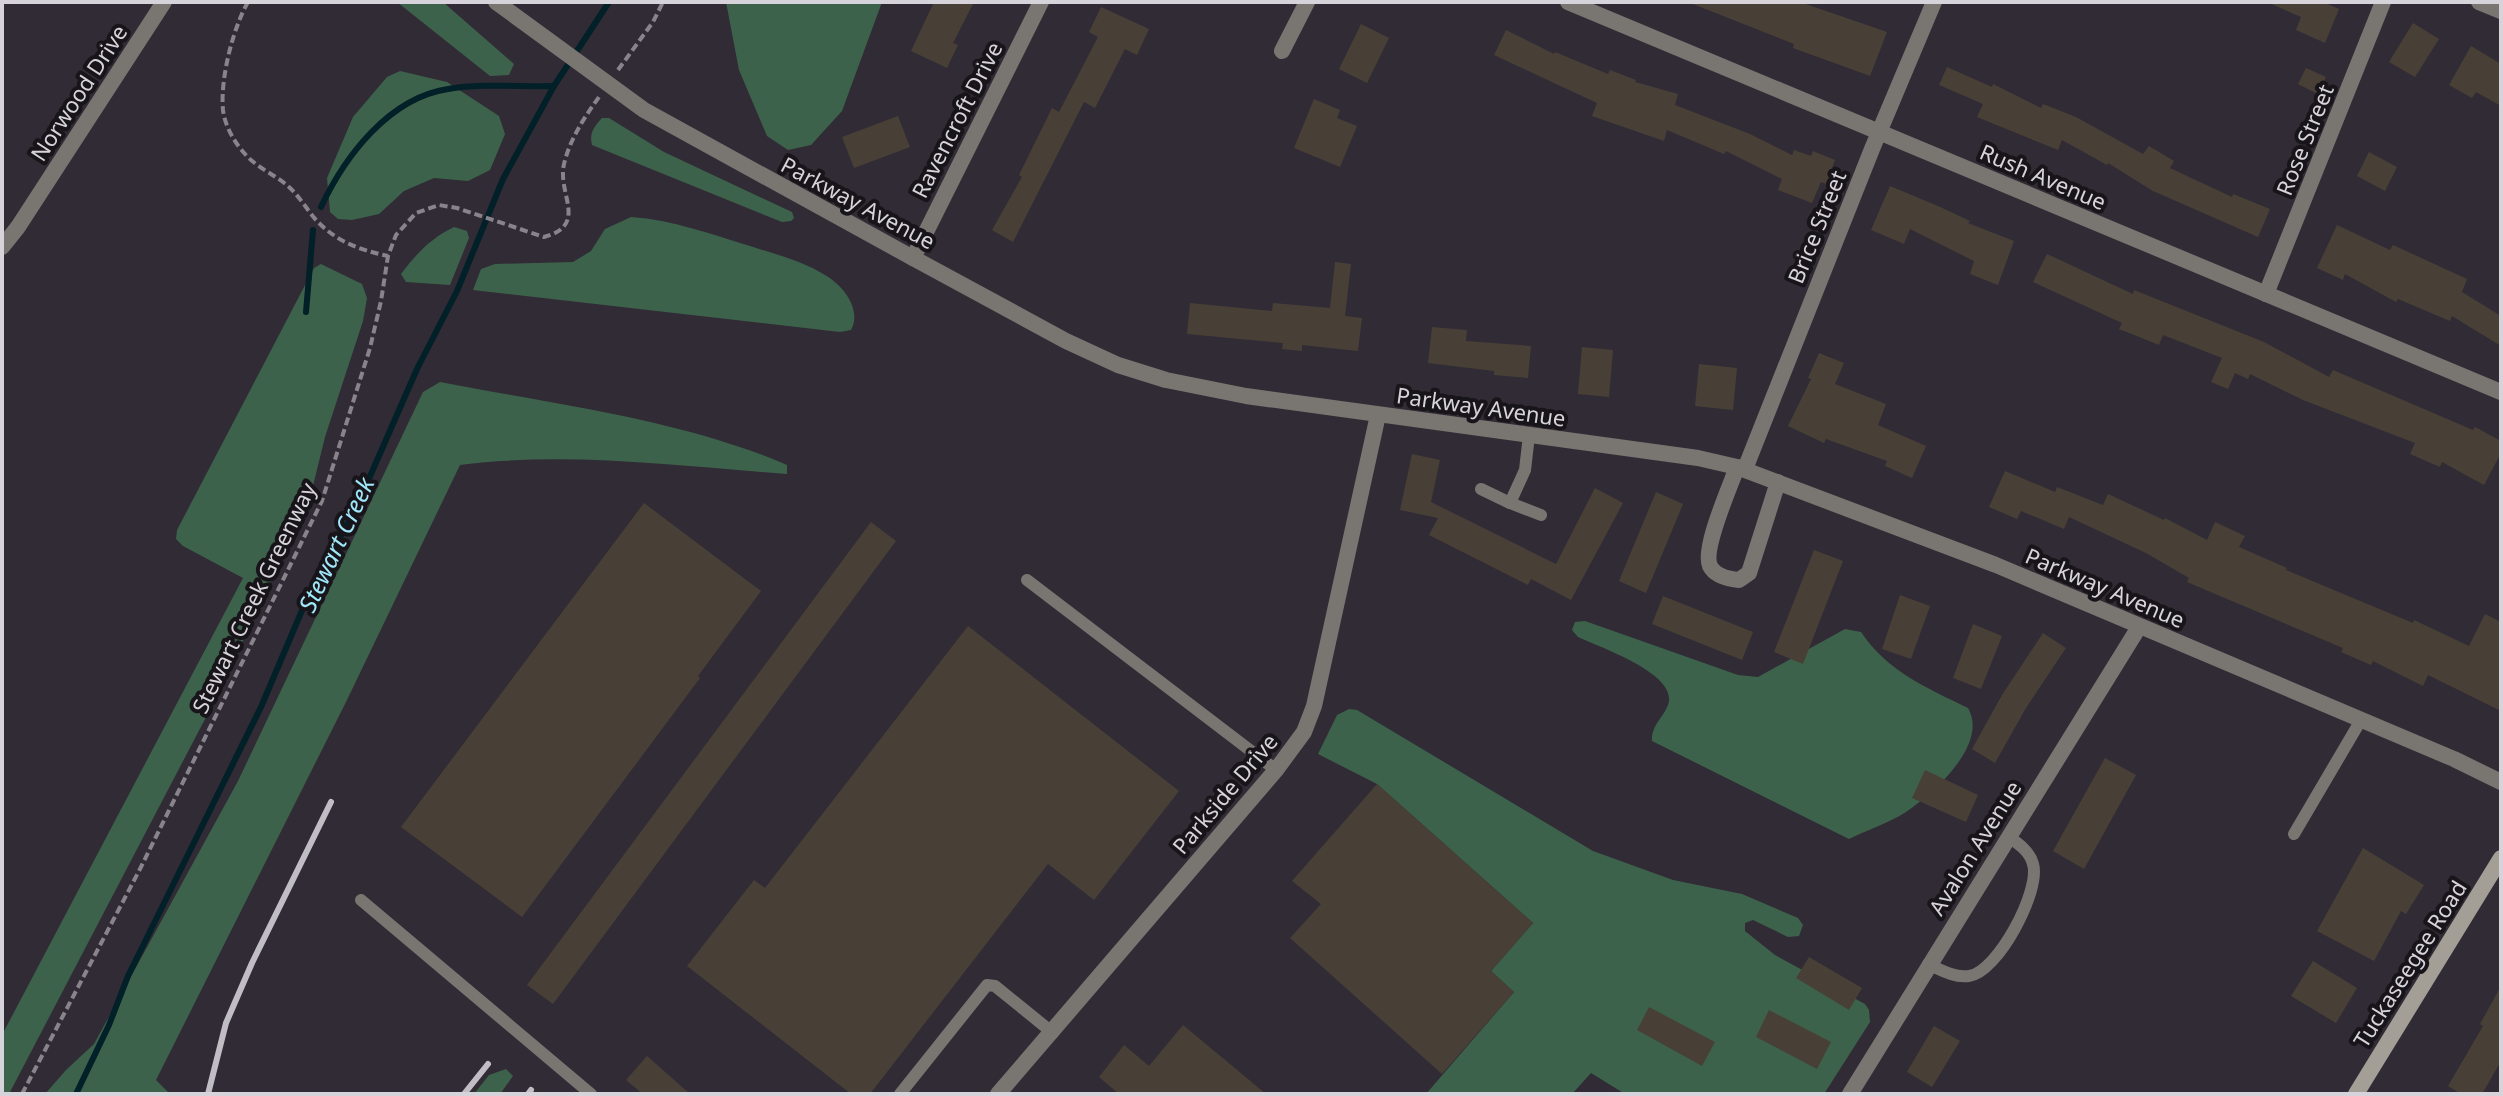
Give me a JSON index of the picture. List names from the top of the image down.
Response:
{
  "streets": {
    "main road": ["Tuckaseegee Road"],
    "street": [
      "Norwood Drive",
      "Ravencroft Drive",
      "Rose Street",
      "Rush Avenue",
      "Parkway Avenue",
      "Brice Street",
      "Parkside Drive",
      "Avalon Avenue"
    ],
    "path": ["Stewart Creek Greenway"]
  },
  "crossings": [
    ["Ravencroft Drive", "Parkway Avenue"],
    ["Rose Street", "Rush Avenue"],
    ["Rush Avenue", "Brice Street"],
    ["Parkway Avenue", "Brice Street"],
    ["Parkway Avenue", "Parkside Drive"],
    ["Parkway Avenue", "Avalon Avenue"]
  ],
  "water": ["Stewart Creek"]
}
